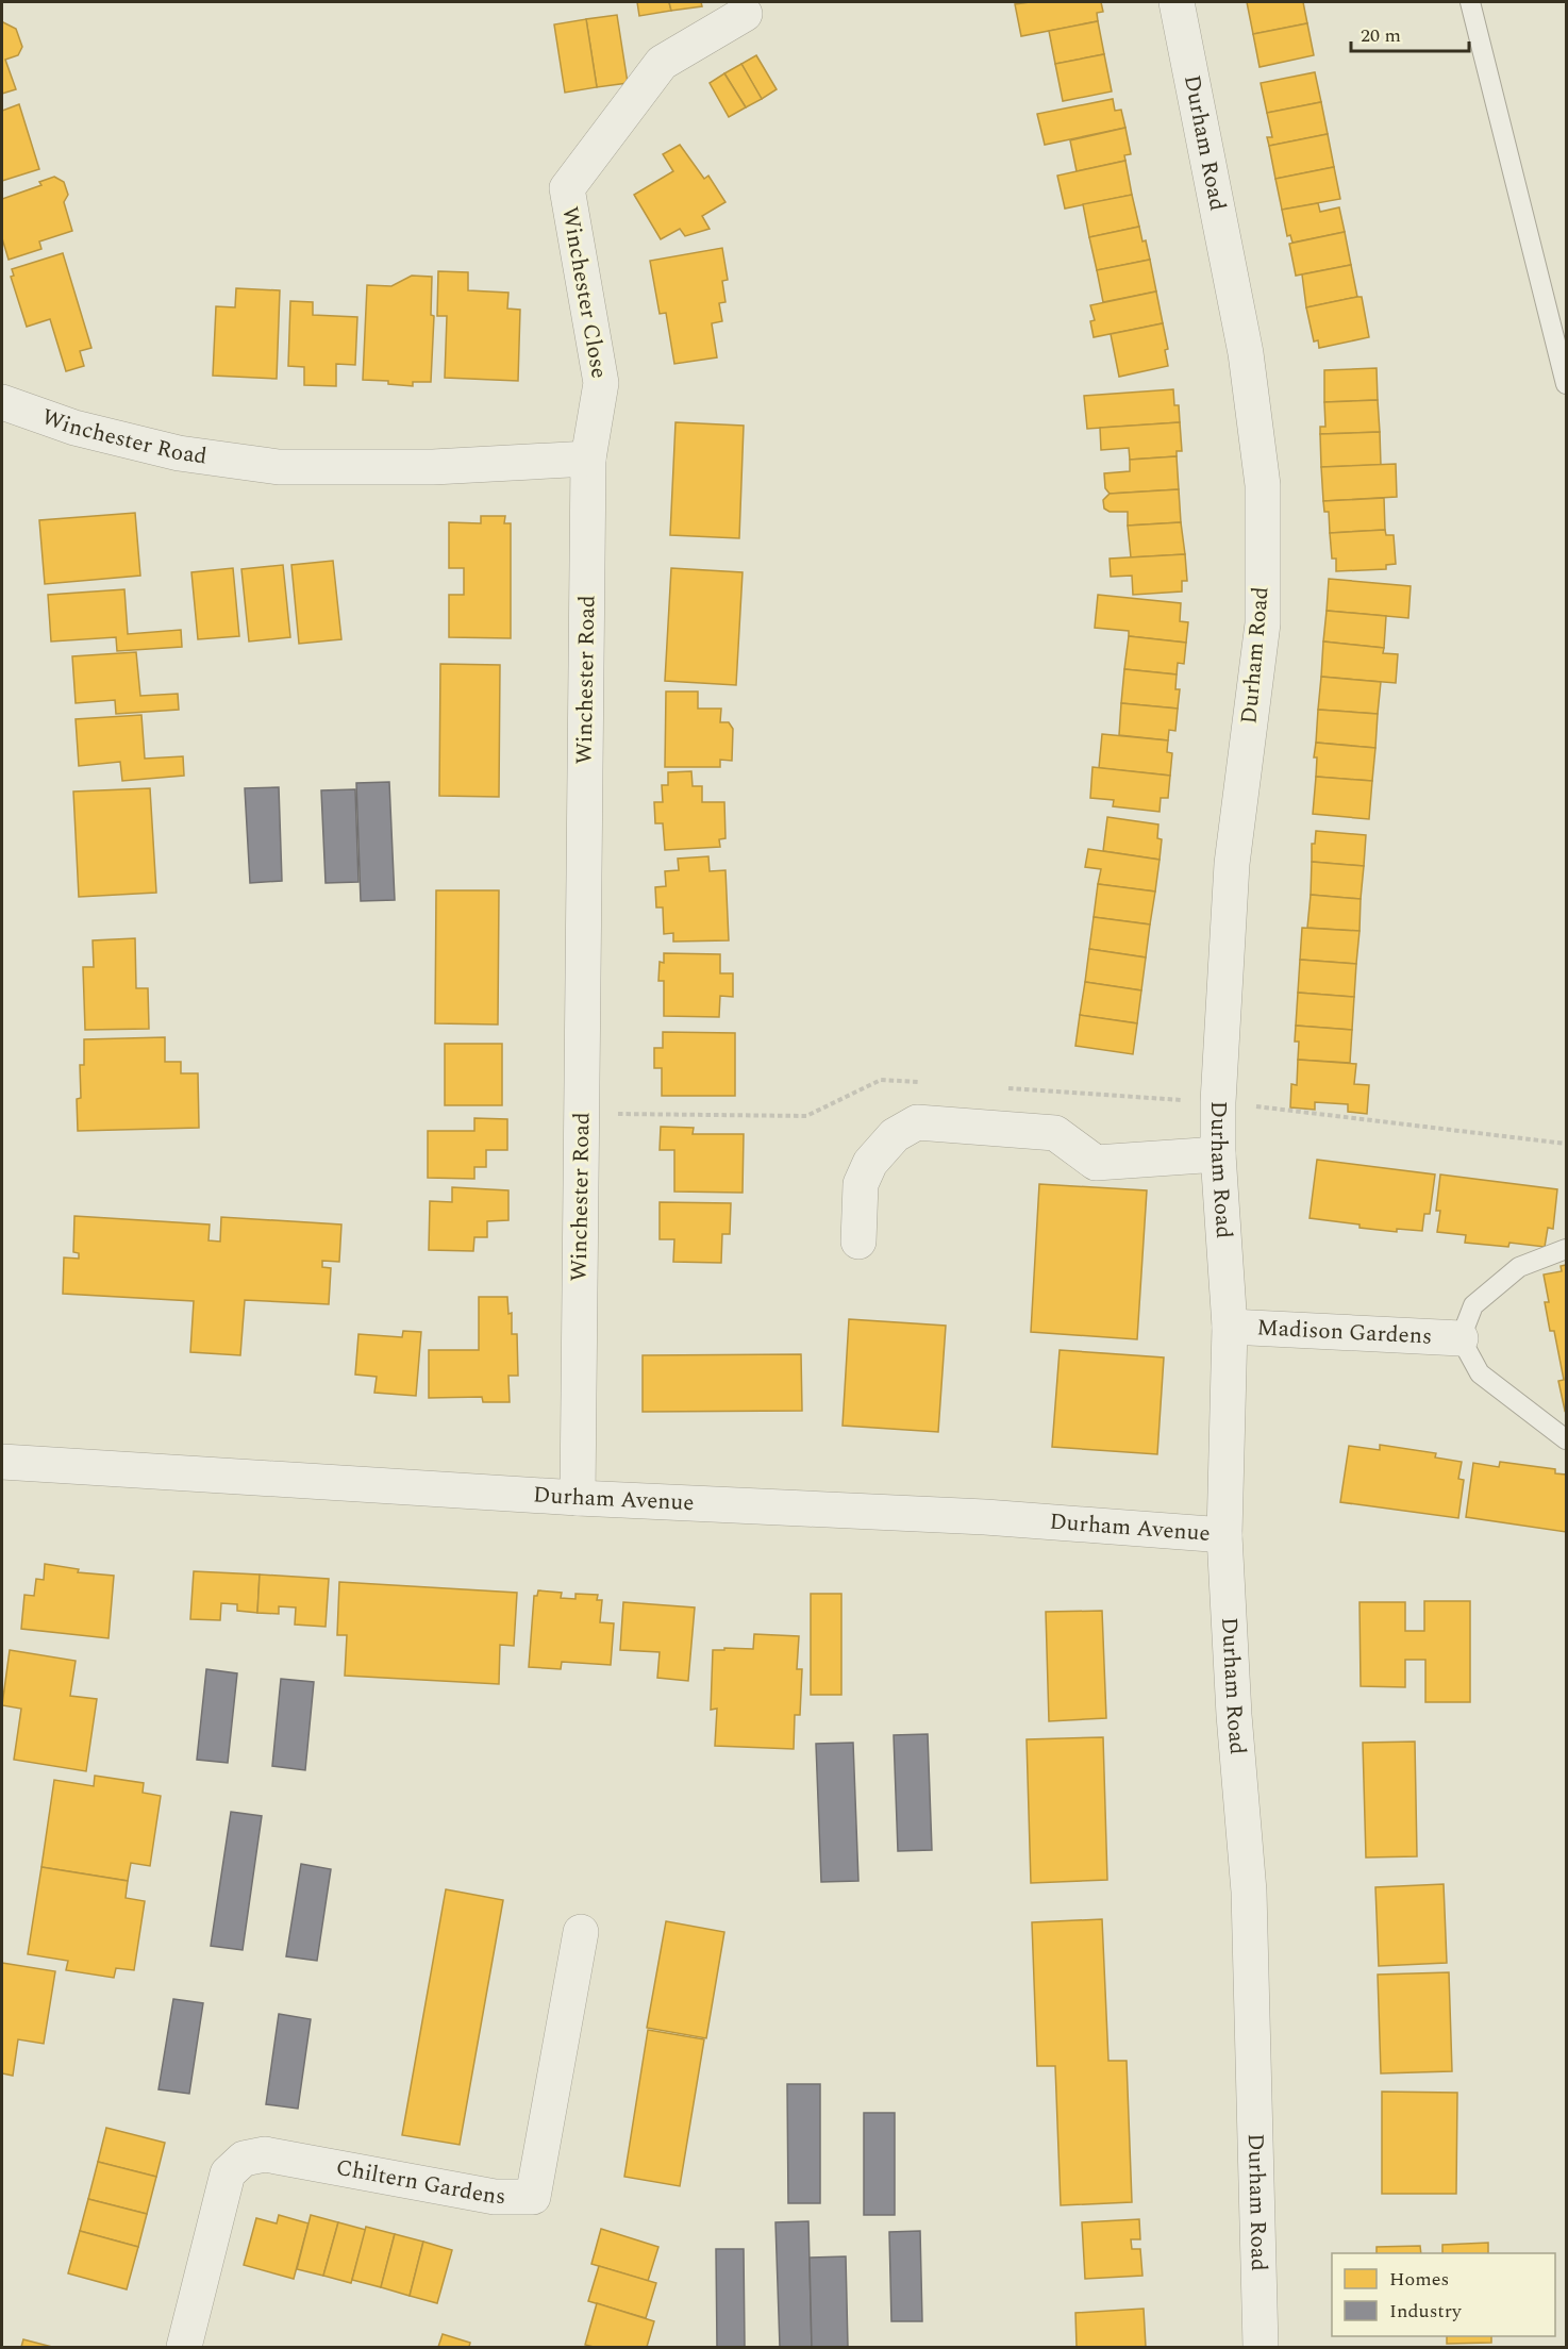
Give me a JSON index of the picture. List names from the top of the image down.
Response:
{
  "streets": {
    "street": [
      "Durham Road",
      "Winchester Close",
      "Winchester Road",
      "Madison Gardens",
      "Durham Avenue",
      "Chiltern Gardens"
    ]
  },
  "crossings": [
    ["Durham Road", "Madison Gardens"],
    ["Durham Road", "Durham Avenue"],
    ["Winchester Close", "Winchester Road"],
    ["Winchester Road", "Durham Avenue"]
  ],
  "legend": ["Homes", "Industry"],
  "scale_bar": "20 m"
}
